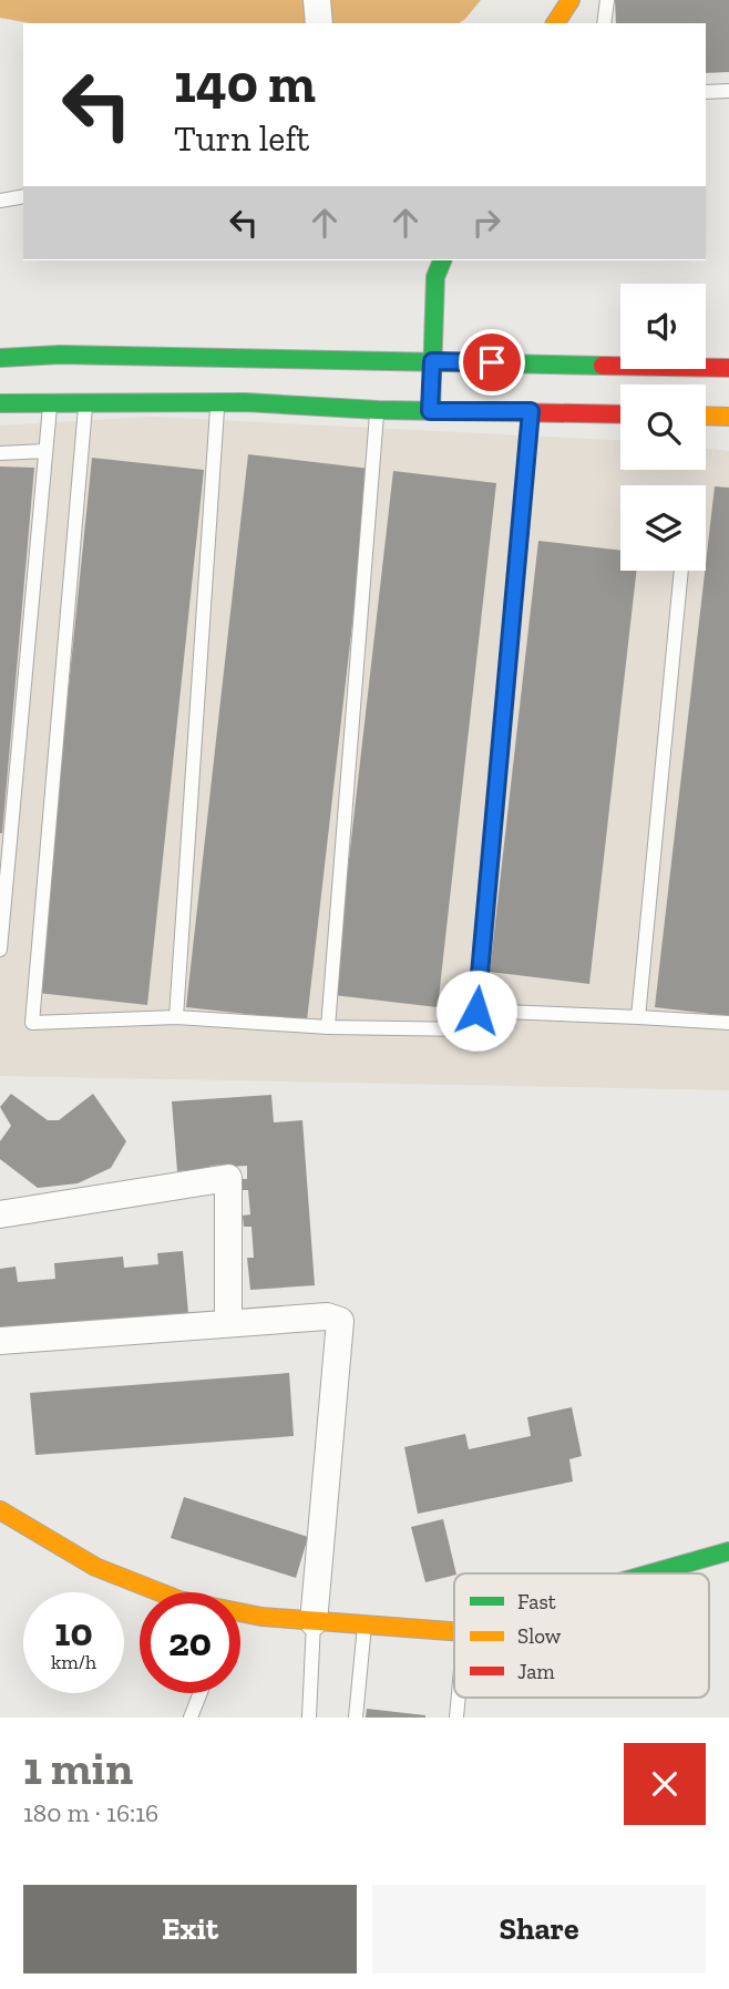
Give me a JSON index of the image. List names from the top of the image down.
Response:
{
  "legend": ["Fast", "Slow", "Jam"],
  "page": {
    "turn": ["140 m", "Turn left"],
    "speed": "10 km/h",
    "limit": "20",
    "heading": ["1 min", "180 m · 16:16"],
    "buttons": ["Exit", "Share"]
  }
}
